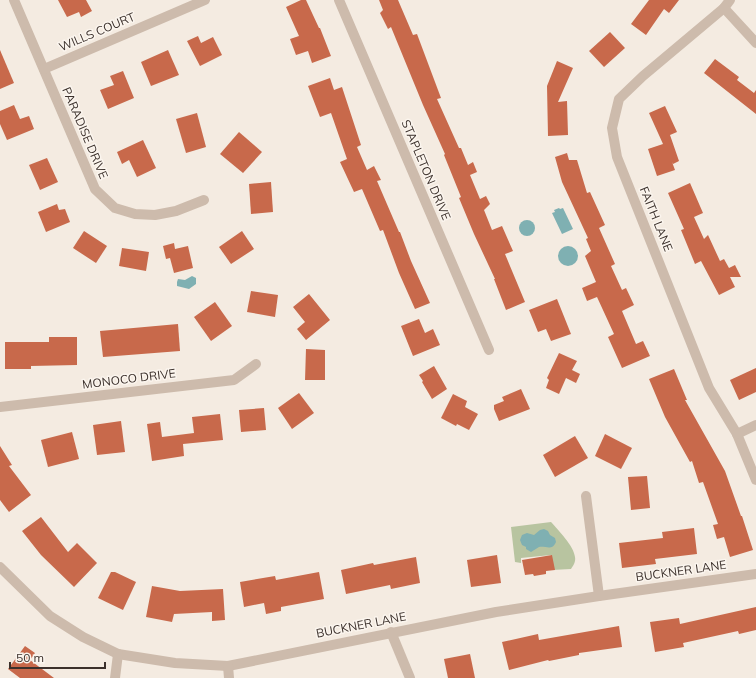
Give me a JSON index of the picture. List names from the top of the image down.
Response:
{
  "streets": {
    "street": [
      "WILLS COURT",
      "PARADISE DRIVE",
      "STAPLETON DRIVE",
      "FAITH LANE",
      "MONOCO DRIVE",
      "BUCKNER LANE"
    ]
  },
  "crossings": [
    ["WILLS COURT", "PARADISE DRIVE"]
  ],
  "scale_bar": "50 m"
}
